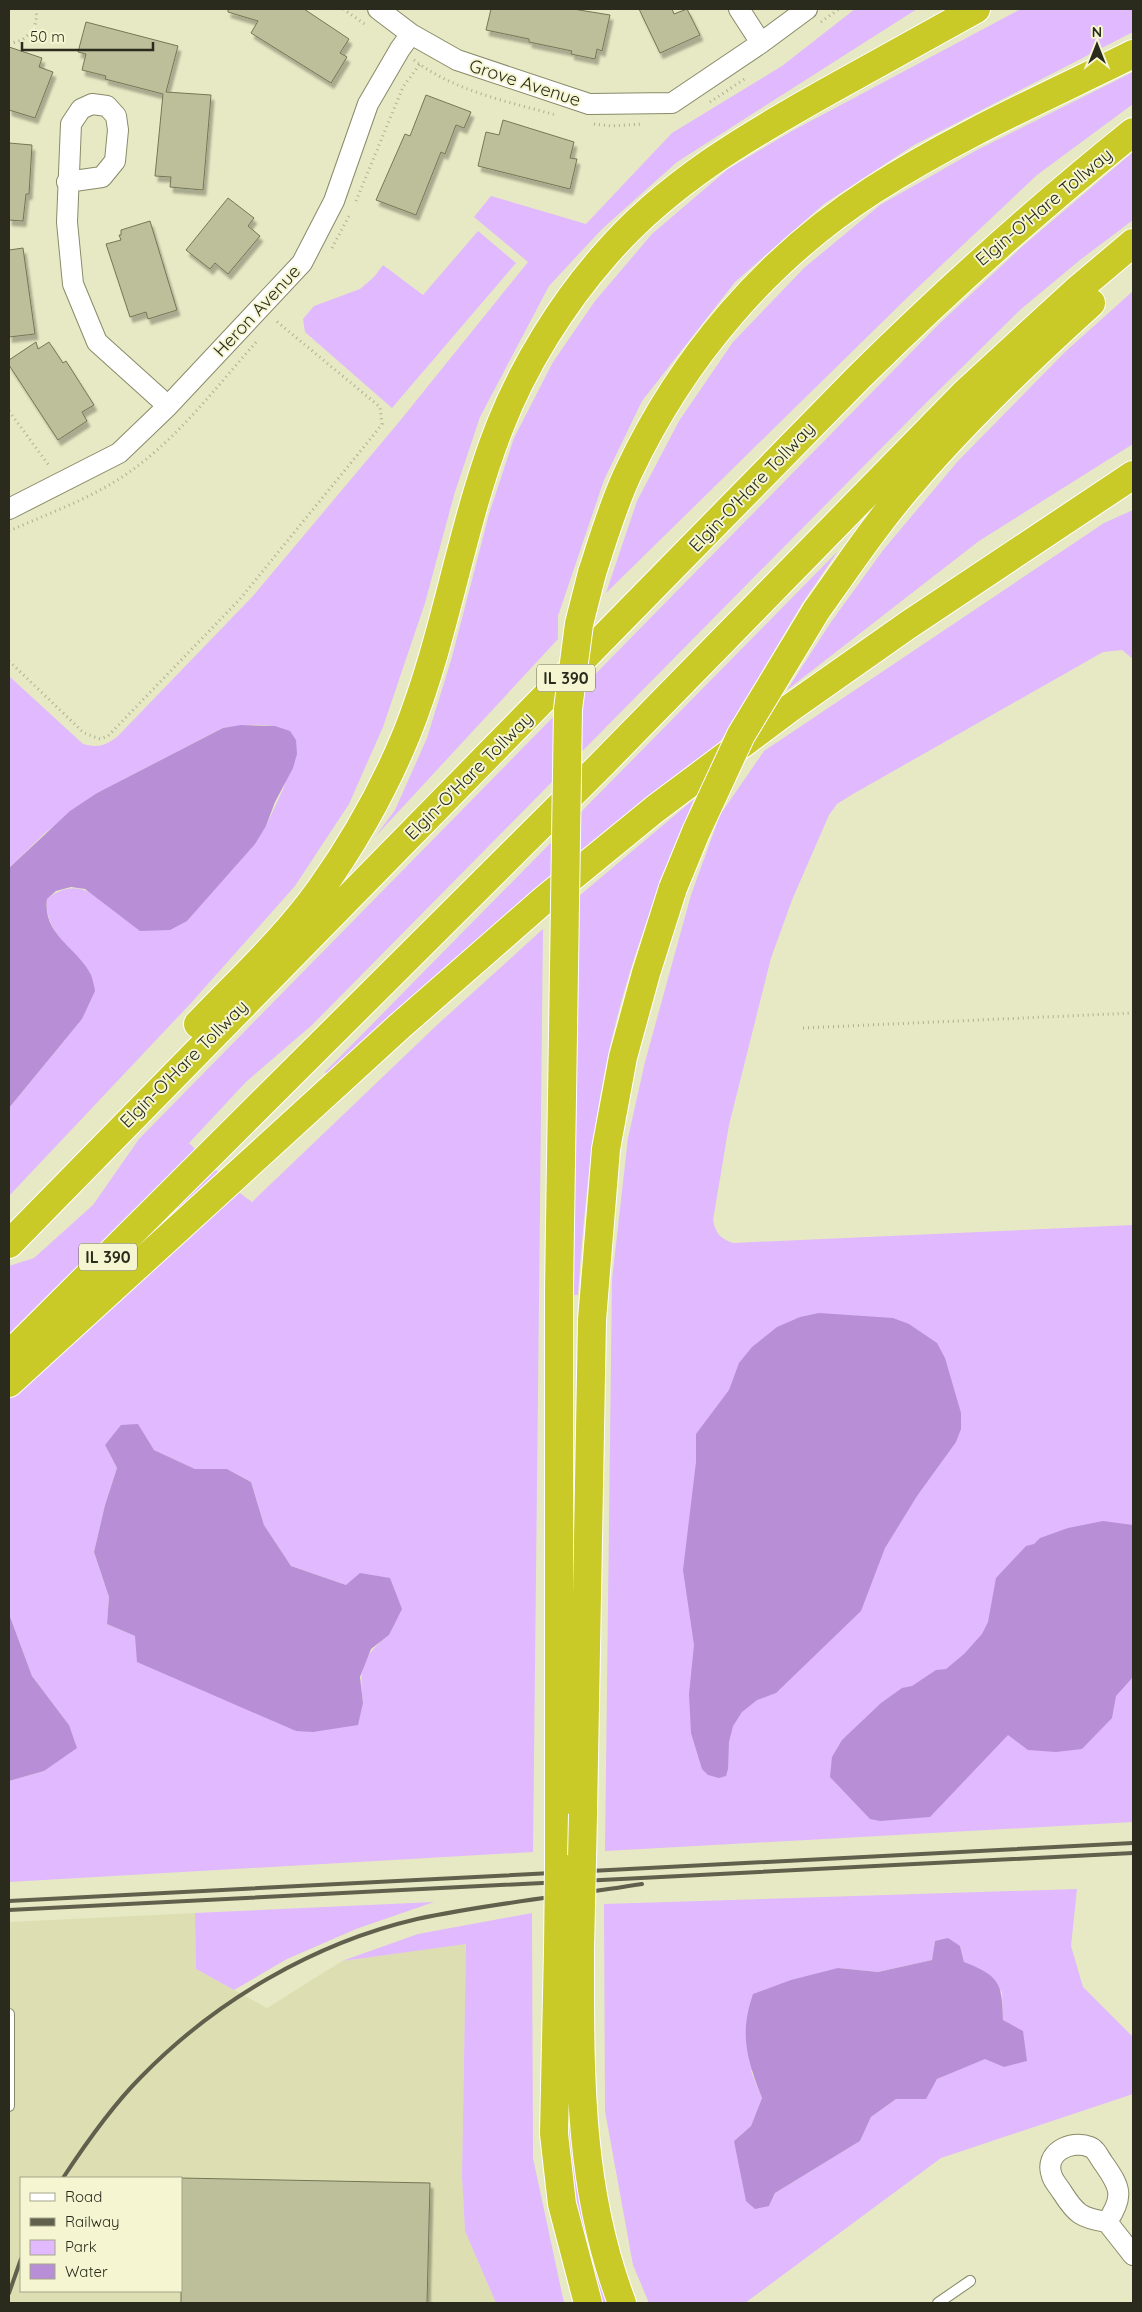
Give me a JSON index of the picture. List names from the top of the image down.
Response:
{
  "streets": {
    "highway": ["Elgin-O'Hare Tollway", "IL 390"],
    "street": ["Grove Avenue", "Heron Avenue"]
  },
  "crossings": [
    ["Grove Avenue", "Heron Avenue"]
  ],
  "legend": [
    "Road",
    "Railway",
    "Park",
    "Water"
  ],
  "scale_bar": "50 m",
  "north": "top"
}
